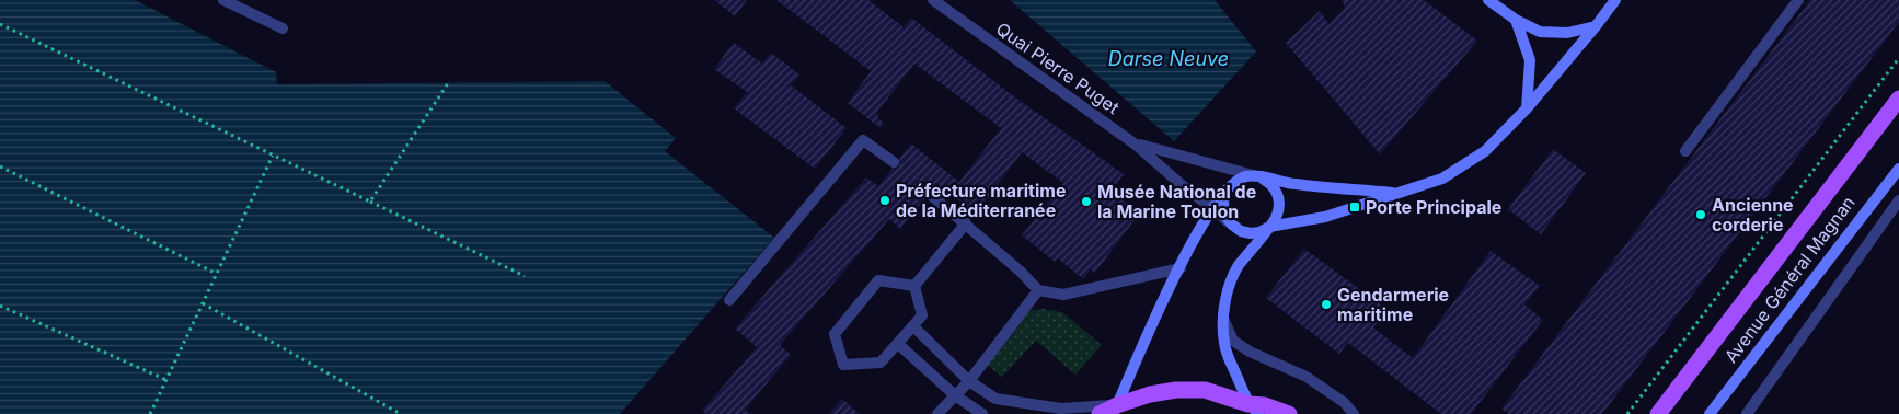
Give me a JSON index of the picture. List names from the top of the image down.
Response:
{
  "streets": {
    "main road": ["Avenue Général Magnan"],
    "street": ["Quai Pierre Puget"]
  },
  "water": ["Darse Neuve"],
  "places": {
    "other": [
      "Préfecture maritime de la Méditerranée",
      "Musée National de la Marine Toulon",
      "Ancienne corderie",
      "Gendarmerie maritime"
    ],
    "transit": ["Porte Principale"]
  }
}
